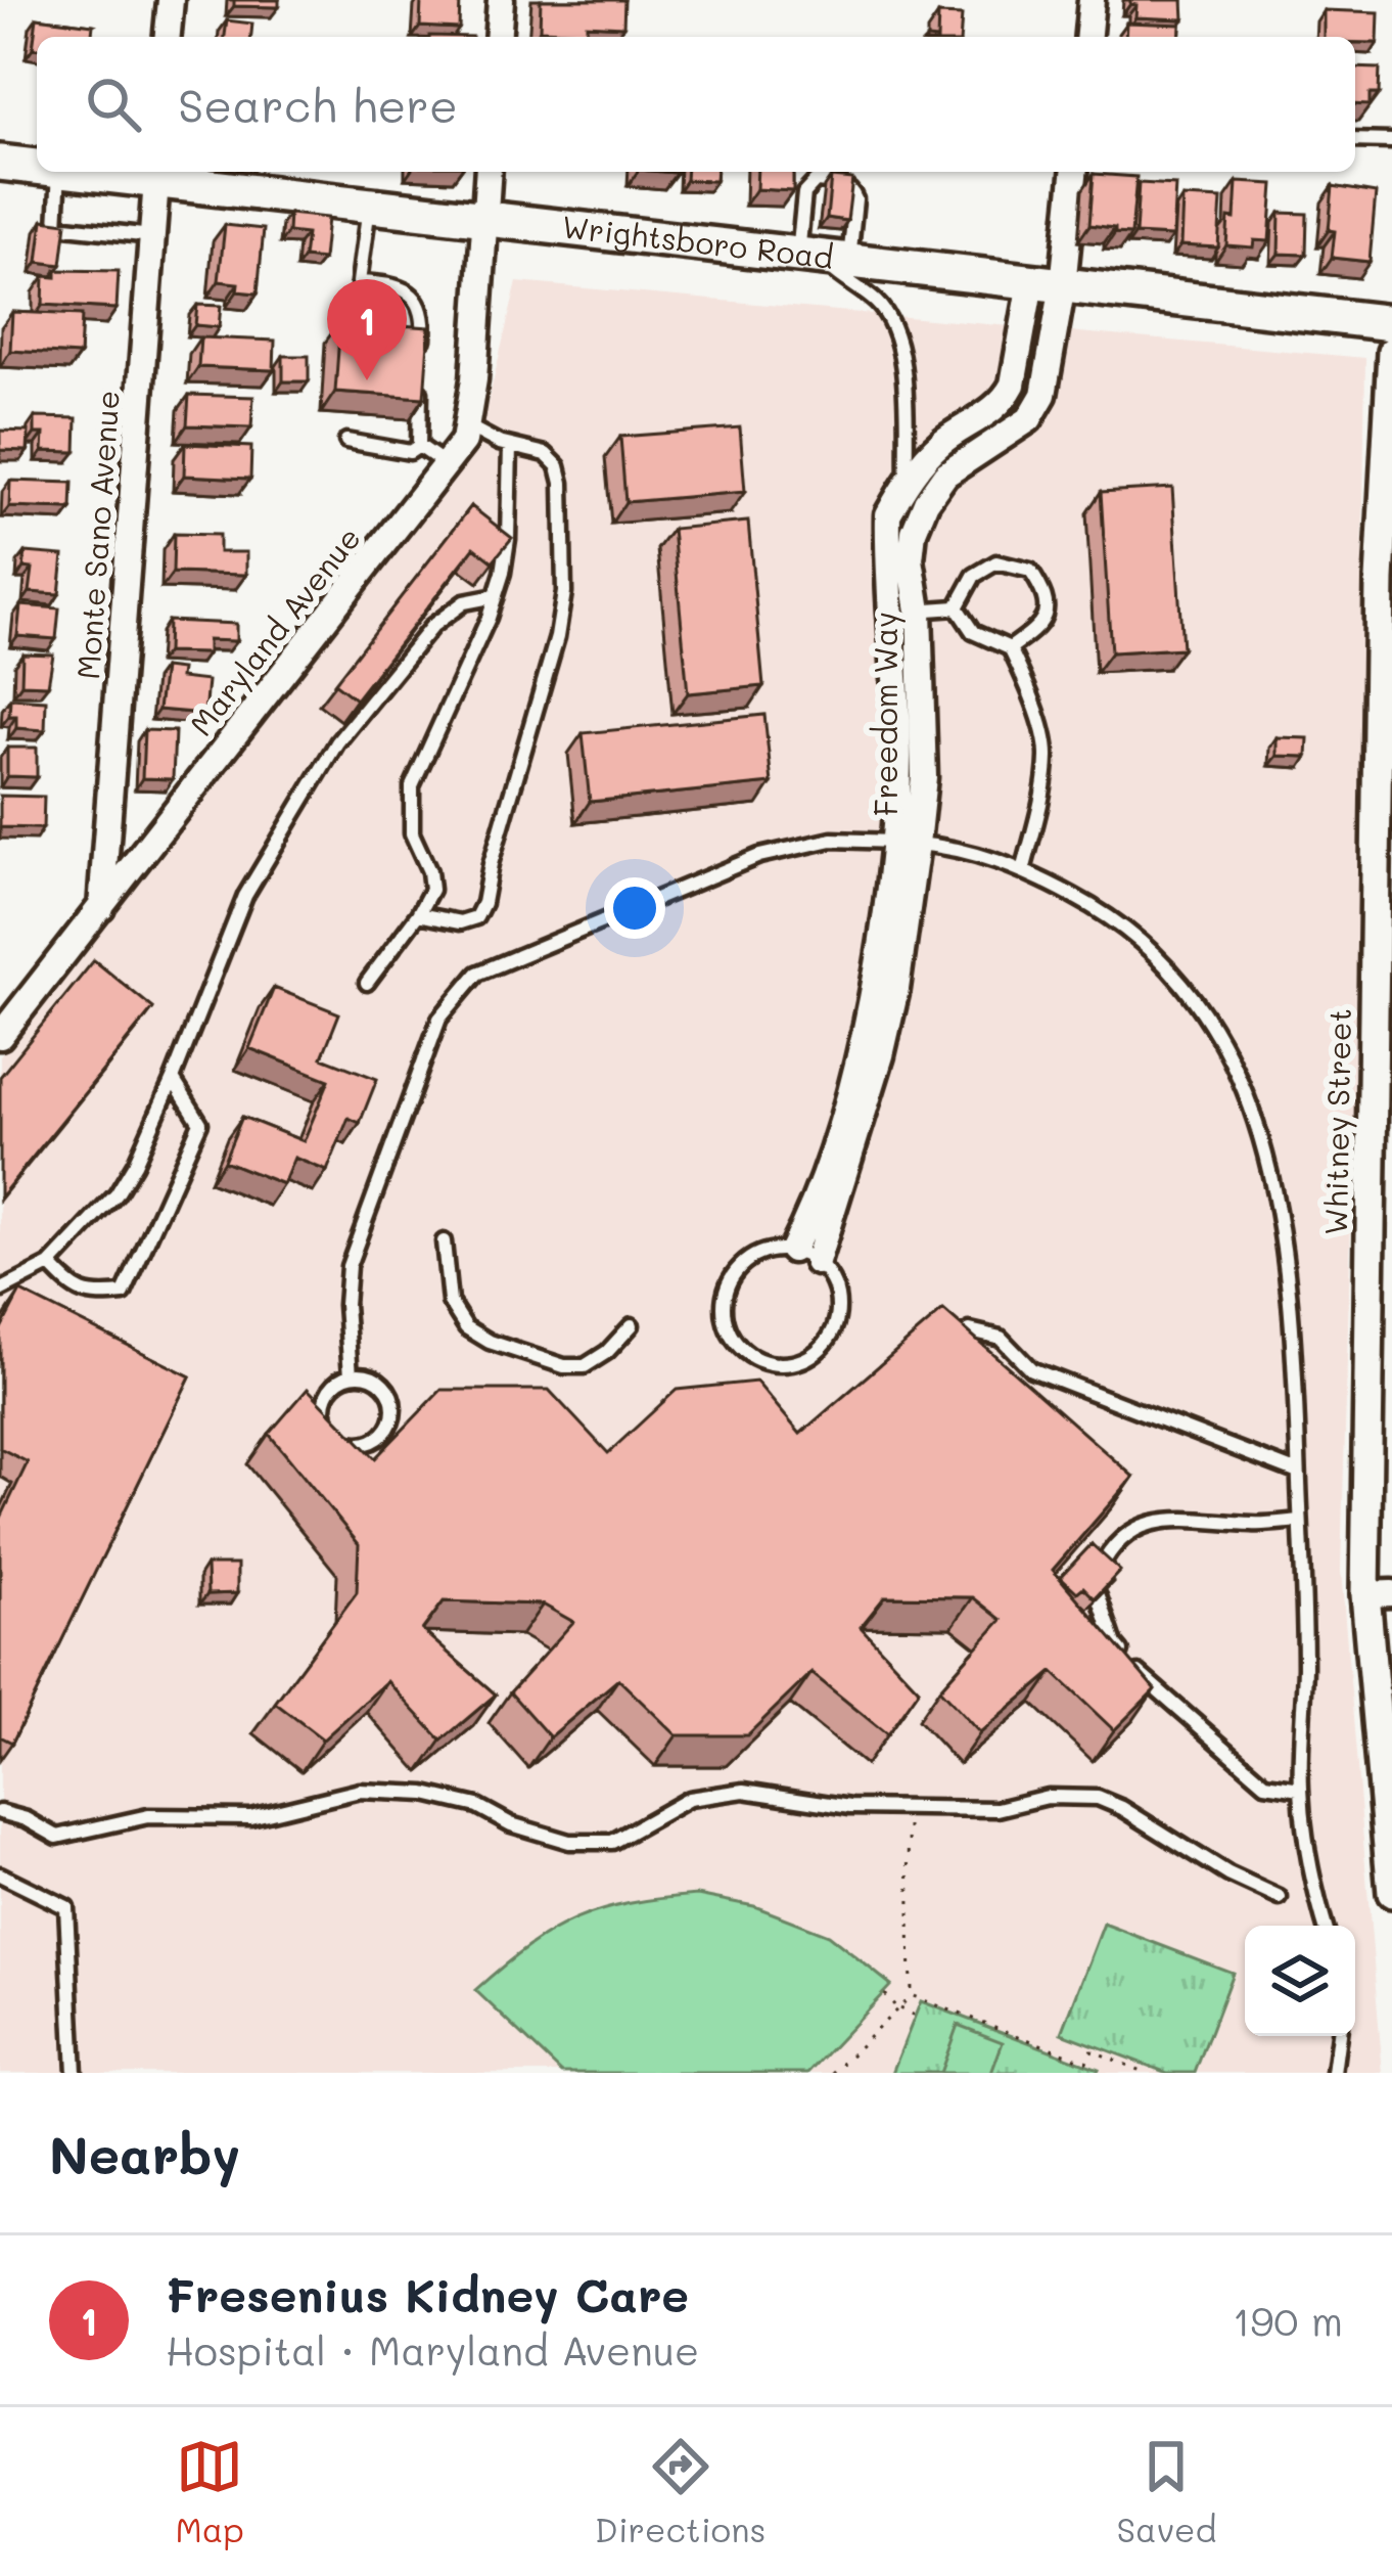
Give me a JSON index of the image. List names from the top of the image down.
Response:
{
  "streets": {
    "main road": ["Wrightsboro Road"],
    "street": [
      "Monte Sano Avenue",
      "Maryland Avenue",
      "Freedom Way",
      "Whitney Street"
    ]
  },
  "crossings": [
    ["Wrightsboro Road", "Monte Sano Avenue"],
    ["Wrightsboro Road", "Maryland Avenue"],
    ["Wrightsboro Road", "Freedom Way"],
    ["Monte Sano Avenue", "Maryland Avenue"]
  ],
  "page": {
    "search": "Search here",
    "pins": "1",
    "heading": "Nearby",
    "list": [
      {
        "mark": "1",
        "name": "Fresenius Kidney Care",
        "note": "Hospital · Maryland Avenue",
        "value": "190 m"
      }
    ],
    "nav": ["Map", "Directions", "Saved"]
  }
}
